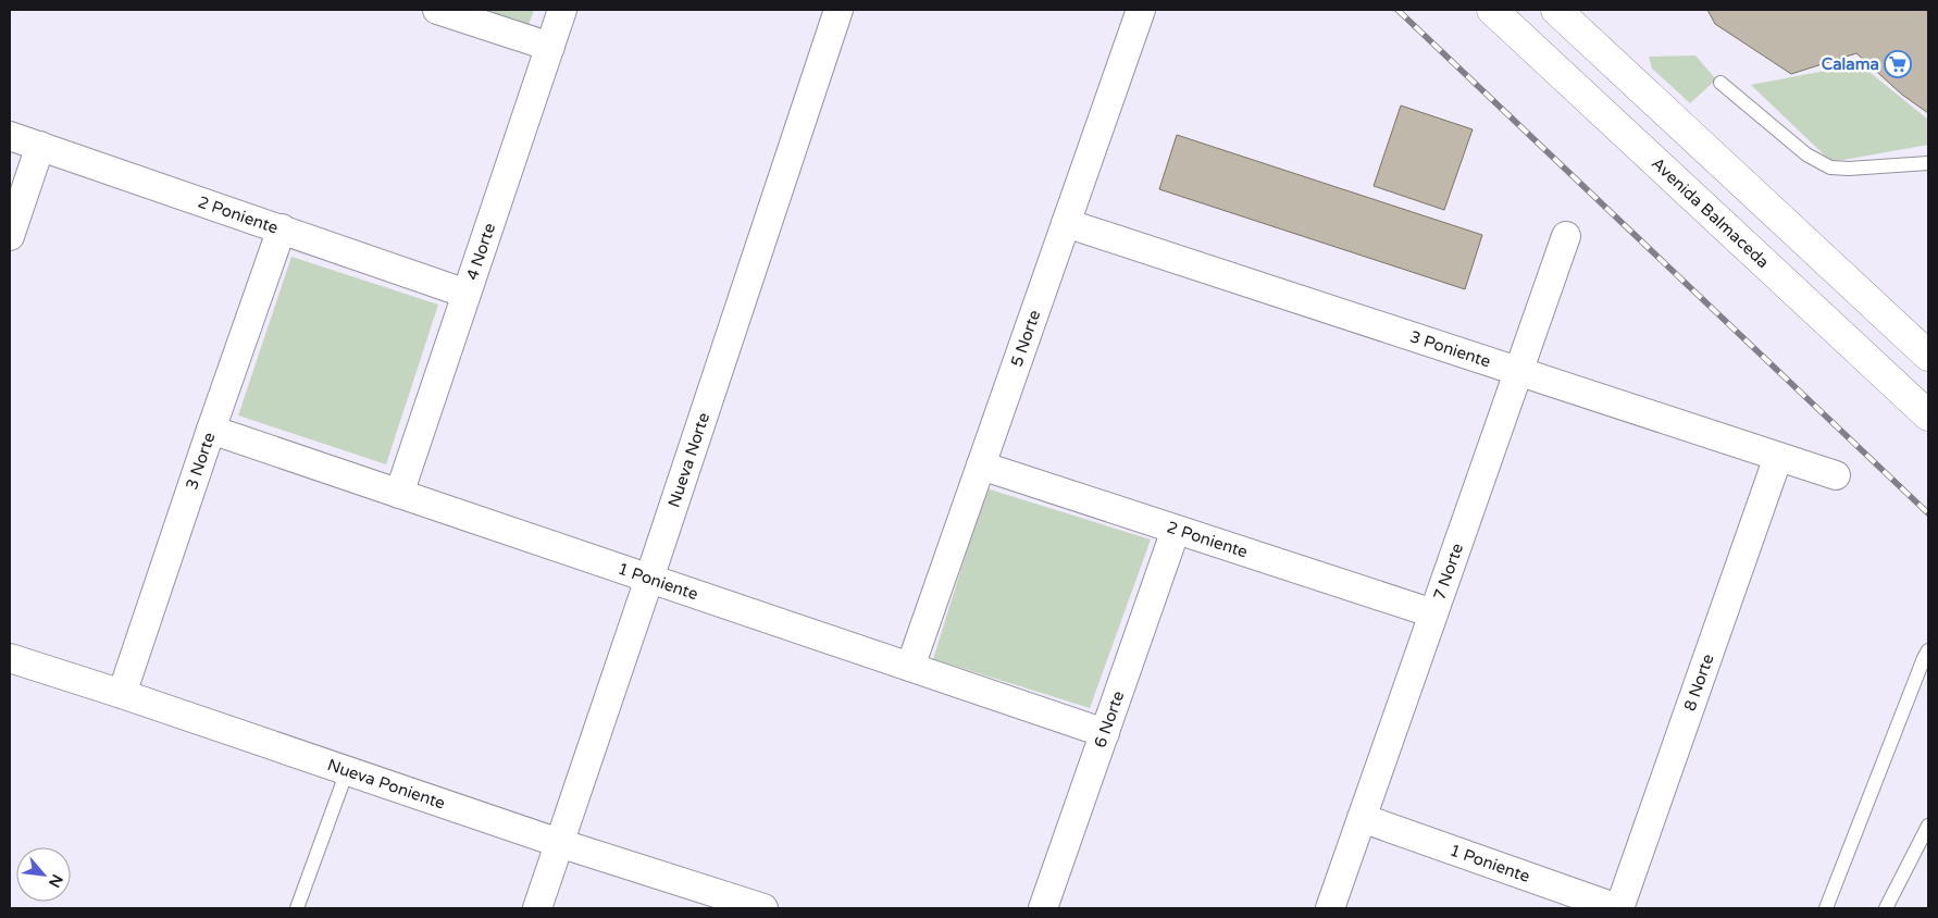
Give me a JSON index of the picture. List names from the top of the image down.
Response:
{
  "streets": {
    "main road": ["Avenida Balmaceda"],
    "street": [
      "2 Poniente",
      "4 Norte",
      "5 Norte",
      "3 Poniente",
      "Nueva Norte",
      "3 Norte",
      "7 Norte",
      "1 Poniente",
      "8 Norte",
      "6 Norte",
      "Nueva Poniente"
    ]
  },
  "crossings": [
    ["2 Poniente", "4 Norte"],
    ["2 Poniente", "5 Norte"],
    ["2 Poniente", "3 Norte"],
    ["2 Poniente", "7 Norte"],
    ["2 Poniente", "6 Norte"],
    ["4 Norte", "1 Poniente"],
    ["5 Norte", "3 Poniente"],
    ["5 Norte", "1 Poniente"],
    ["3 Poniente", "7 Norte"],
    ["3 Poniente", "8 Norte"],
    ["Nueva Norte", "1 Poniente"],
    ["Nueva Norte", "Nueva Poniente"],
    ["3 Norte", "1 Poniente"],
    ["3 Norte", "Nueva Poniente"],
    ["7 Norte", "1 Poniente"],
    ["1 Poniente", "8 Norte"],
    ["1 Poniente", "6 Norte"]
  ],
  "places": {
    "supermarket": ["Calama"]
  },
  "north": "bottom right"
}
